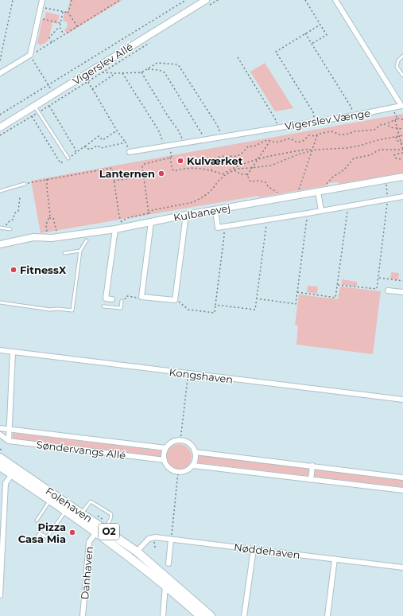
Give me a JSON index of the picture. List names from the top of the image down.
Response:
{
  "streets": {
    "main road": ["Folehaven", "O2"],
    "street": [
      "Vigerslev Allé",
      "Vigerslev Vænge",
      "Kulbanevej",
      "Kongshaven",
      "Søndervangs Allé",
      "Nøddehaven",
      "Danhaven"
    ]
  },
  "crossings": [
    ["Folehaven", "Nøddehaven"],
    ["Folehaven", "Danhaven"]
  ],
  "places": [
    "Kulværket",
    "Lanternen",
    "FitnessX",
    "Pizza Casa Mia"
  ]
}
